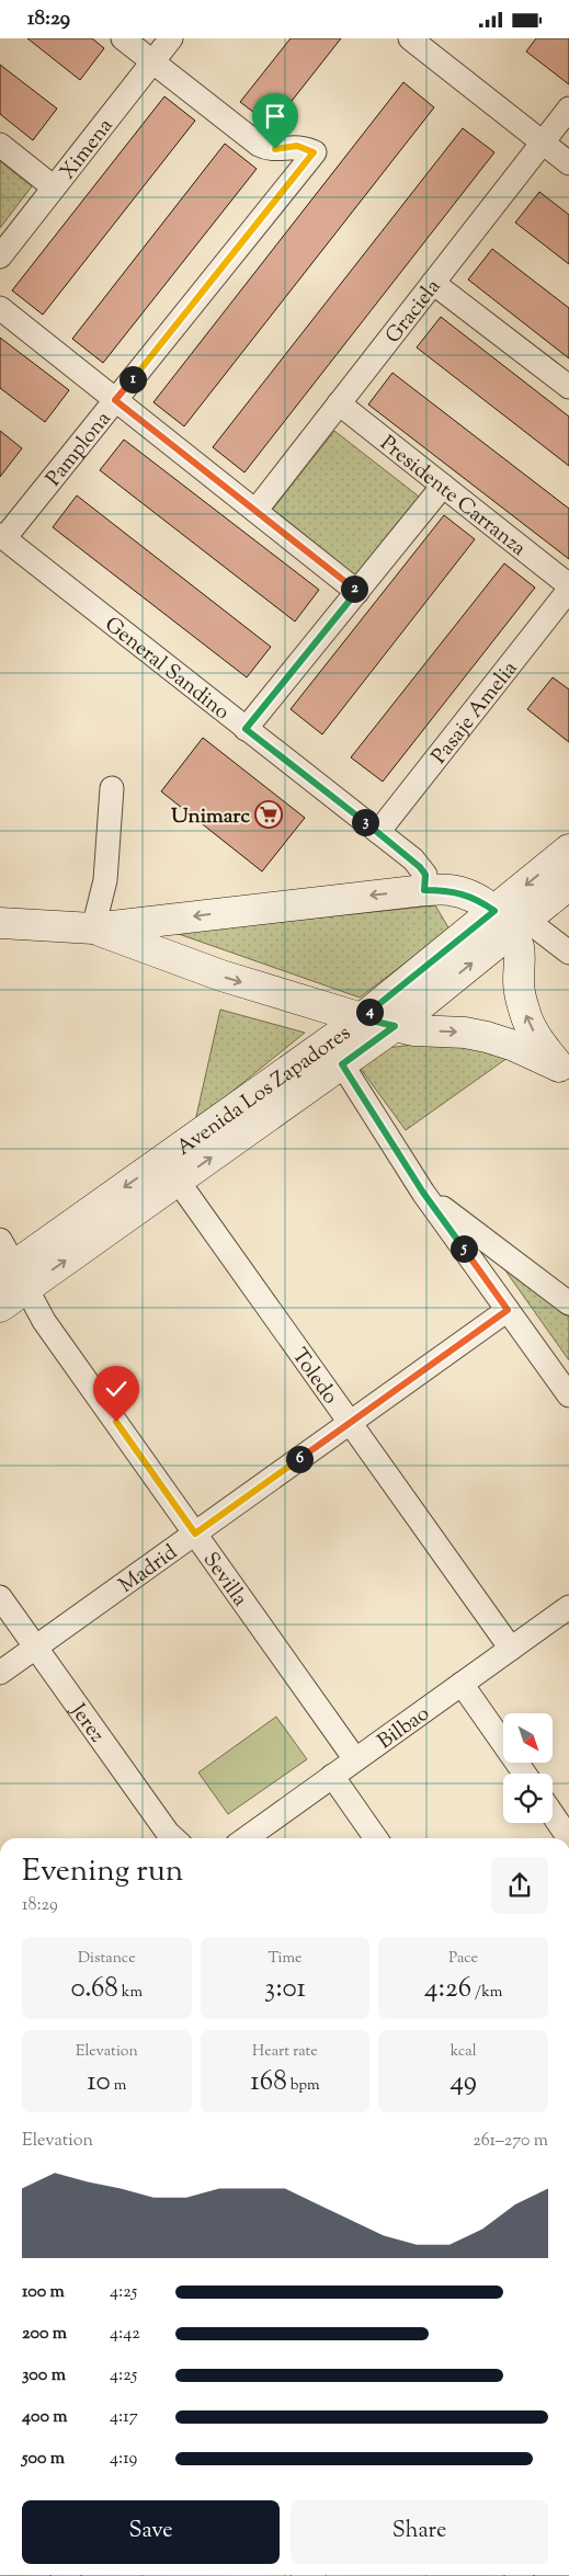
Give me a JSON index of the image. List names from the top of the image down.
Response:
{
  "streets": {
    "main road": ["Avenida Los Zapadores"],
    "street": [
      "Ximena",
      "Graciela",
      "Pamplona",
      "Presidente Carranza",
      "General Sandino",
      "Pasaje Amelia",
      "Toledo",
      "Madrid",
      "Sevilla",
      "Jerez",
      "Bilbao"
    ]
  },
  "crossings": [
    ["Ximena", "Pamplona"],
    ["Graciela", "Presidente Carranza"],
    ["Pamplona", "General Sandino"],
    ["General Sandino", "Pasaje Amelia"],
    ["Avenida Los Zapadores", "Toledo"],
    ["Avenida Los Zapadores", "Sevilla"],
    ["Toledo", "Madrid"],
    ["Toledo", "Bilbao"],
    ["Madrid", "Sevilla"],
    ["Madrid", "Jerez"],
    ["Sevilla", "Bilbao"]
  ],
  "places": {
    "supermarket": ["Unimarc"]
  },
  "north": "bottom right",
  "page": {
    "status": "18:29",
    "pins": [
      "1",
      "2",
      "3",
      "4",
      "5",
      "6"
    ],
    "heading": ["Evening run", "18:29"],
    "stats": [
      ["Distance", "0.68 km"],
      ["Time", "3:01"],
      ["Pace", "4:26 /km"],
      ["Elevation", "10 m"],
      ["Heart rate", "168 bpm"],
      ["kcal", "49"]
    ],
    "chart": ["Elevation", "261–270 m"],
    "list": [
      {
        "name": "100 m",
        "note": "4:25"
      },
      {
        "name": "200 m",
        "note": "4:42"
      },
      {
        "name": "300 m",
        "note": "4:25"
      },
      {
        "name": "400 m",
        "note": "4:17"
      },
      {
        "name": "500 m",
        "note": "4:19"
      }
    ],
    "buttons": ["Save", "Share"]
  }
}
